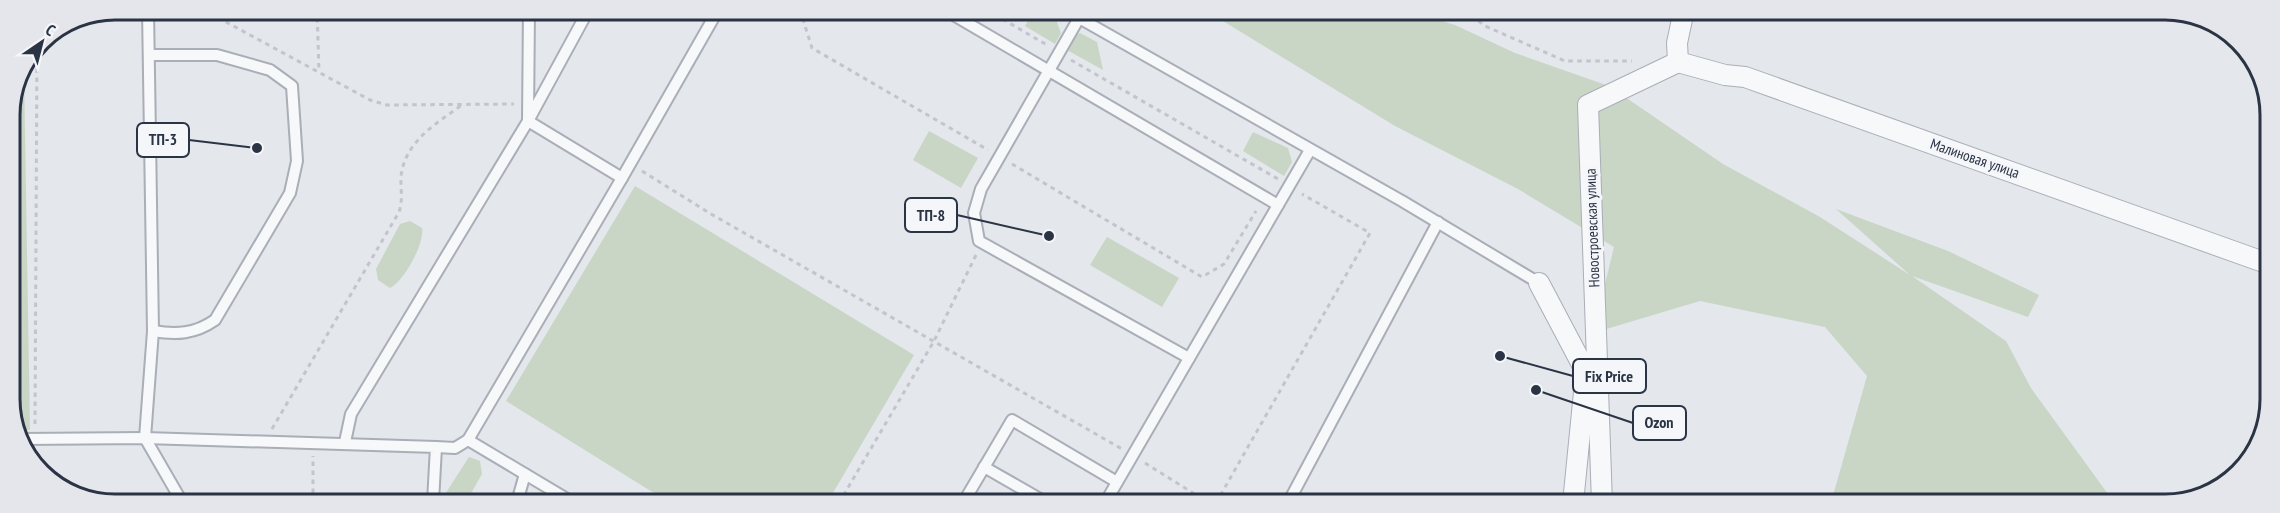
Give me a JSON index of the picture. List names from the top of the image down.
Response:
{
  "streets": {
    "street": ["Малиновая улица", "Новостроевская улица"]
  },
  "crossings": [
    ["Малиновая улица", "Новостроевская улица"]
  ],
  "places": [
    "ТП-3",
    "ТП-8",
    "Fix Price",
    "Ozon"
  ],
  "north": "top right"
}
